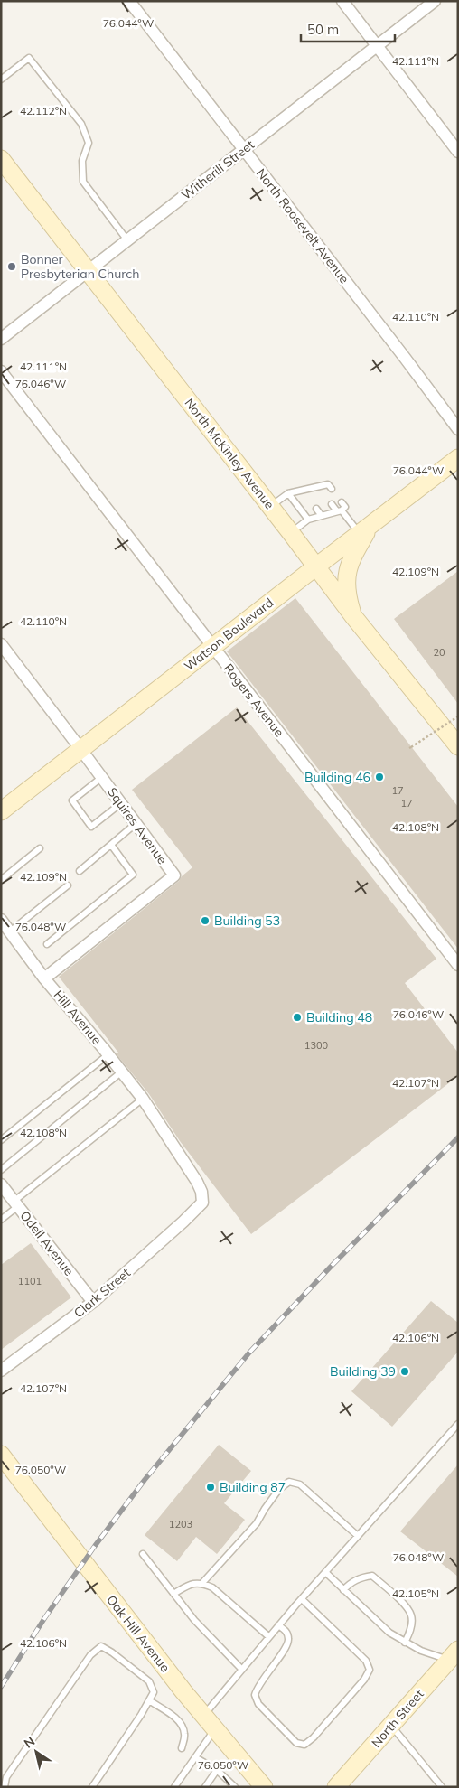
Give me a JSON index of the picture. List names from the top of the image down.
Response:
{
  "streets": {
    "street": [
      "Witherill Street",
      "North Roosevelt Avenue",
      "North McKinley Avenue",
      "Watson Boulevard",
      "Rogers Avenue",
      "Squires Avenue",
      "Hill Avenue",
      "Odell Avenue",
      "Clark Street",
      "Oak Hill Avenue",
      "North Street"
    ]
  },
  "crossings": [
    ["Witherill Street", "North Roosevelt Avenue"],
    ["Witherill Street", "North McKinley Avenue"],
    ["North McKinley Avenue", "Watson Boulevard"],
    ["Watson Boulevard", "Rogers Avenue"],
    ["Watson Boulevard", "Squires Avenue"],
    ["Squires Avenue", "Hill Avenue"],
    ["Hill Avenue", "Clark Street"],
    ["Odell Avenue", "Clark Street"]
  ],
  "places": [
    "Bonner Presbyterian Church",
    "Building 46",
    "Building 53",
    "Building 48",
    "Building 39",
    "Building 87"
  ],
  "house_numbers": [
    "20",
    "17",
    "17",
    "1300",
    "1101",
    "1203"
  ],
  "scale_bar": "50 m",
  "north": "top left",
  "coordinates": [
    "76.044°W",
    "42.111°N",
    "42.112°N",
    "42.110°N",
    "76.046°W",
    "42.109°N",
    "42.108°N",
    "76.048°W",
    "42.107°N",
    "42.106°N",
    "76.050°W",
    "42.105°N"
  ]
}
